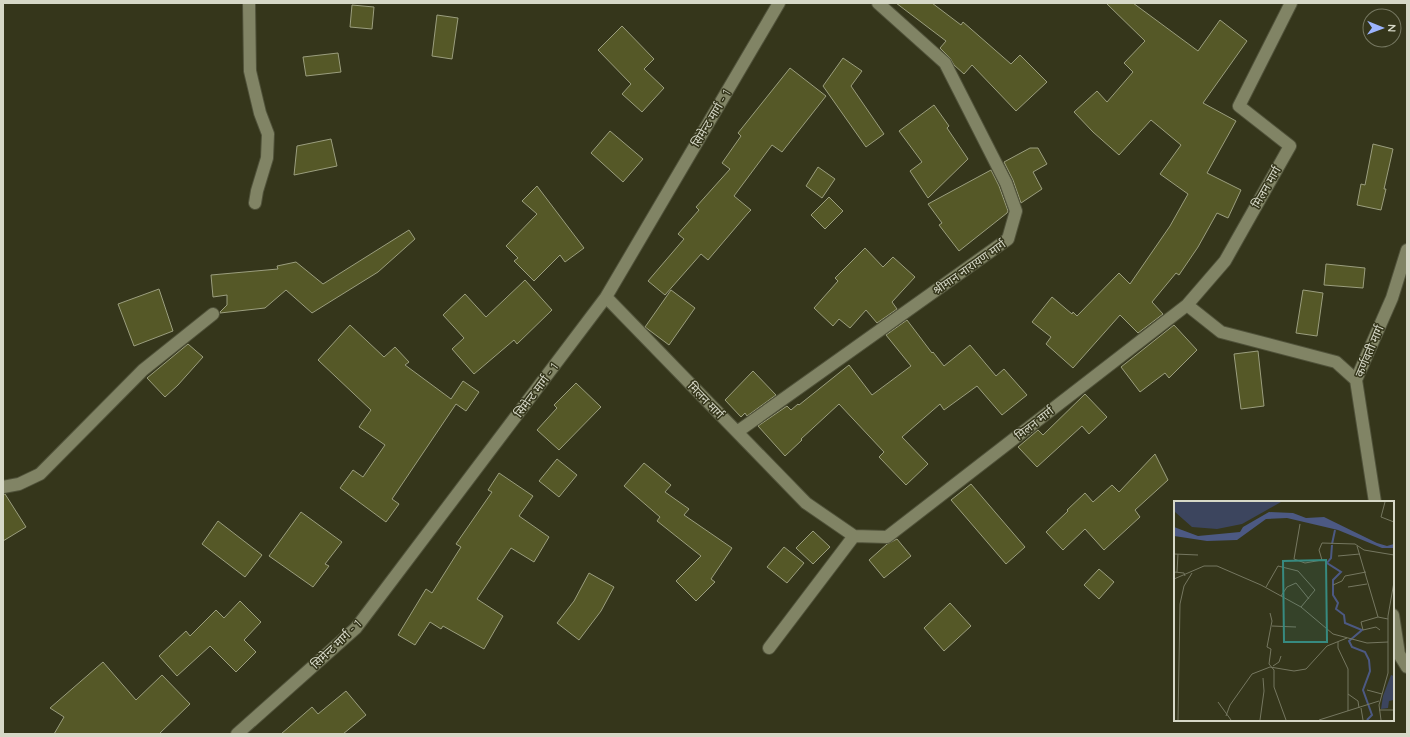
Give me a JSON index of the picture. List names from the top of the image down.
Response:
{
  "streets": {
    "street": [
      "सिमेन्ट मार्ग - 1",
      "मिलन मार्ग",
      "श्रीमान नारायण मार्ग",
      "कर्णवती मार्ग"
    ]
  },
  "crossings": [
    ["सिमेन्ट मार्ग - 1", "मिलन मार्ग"],
    ["मिलन मार्ग", "श्रीमान नारायण मार्ग"]
  ],
  "north": "right"
}
